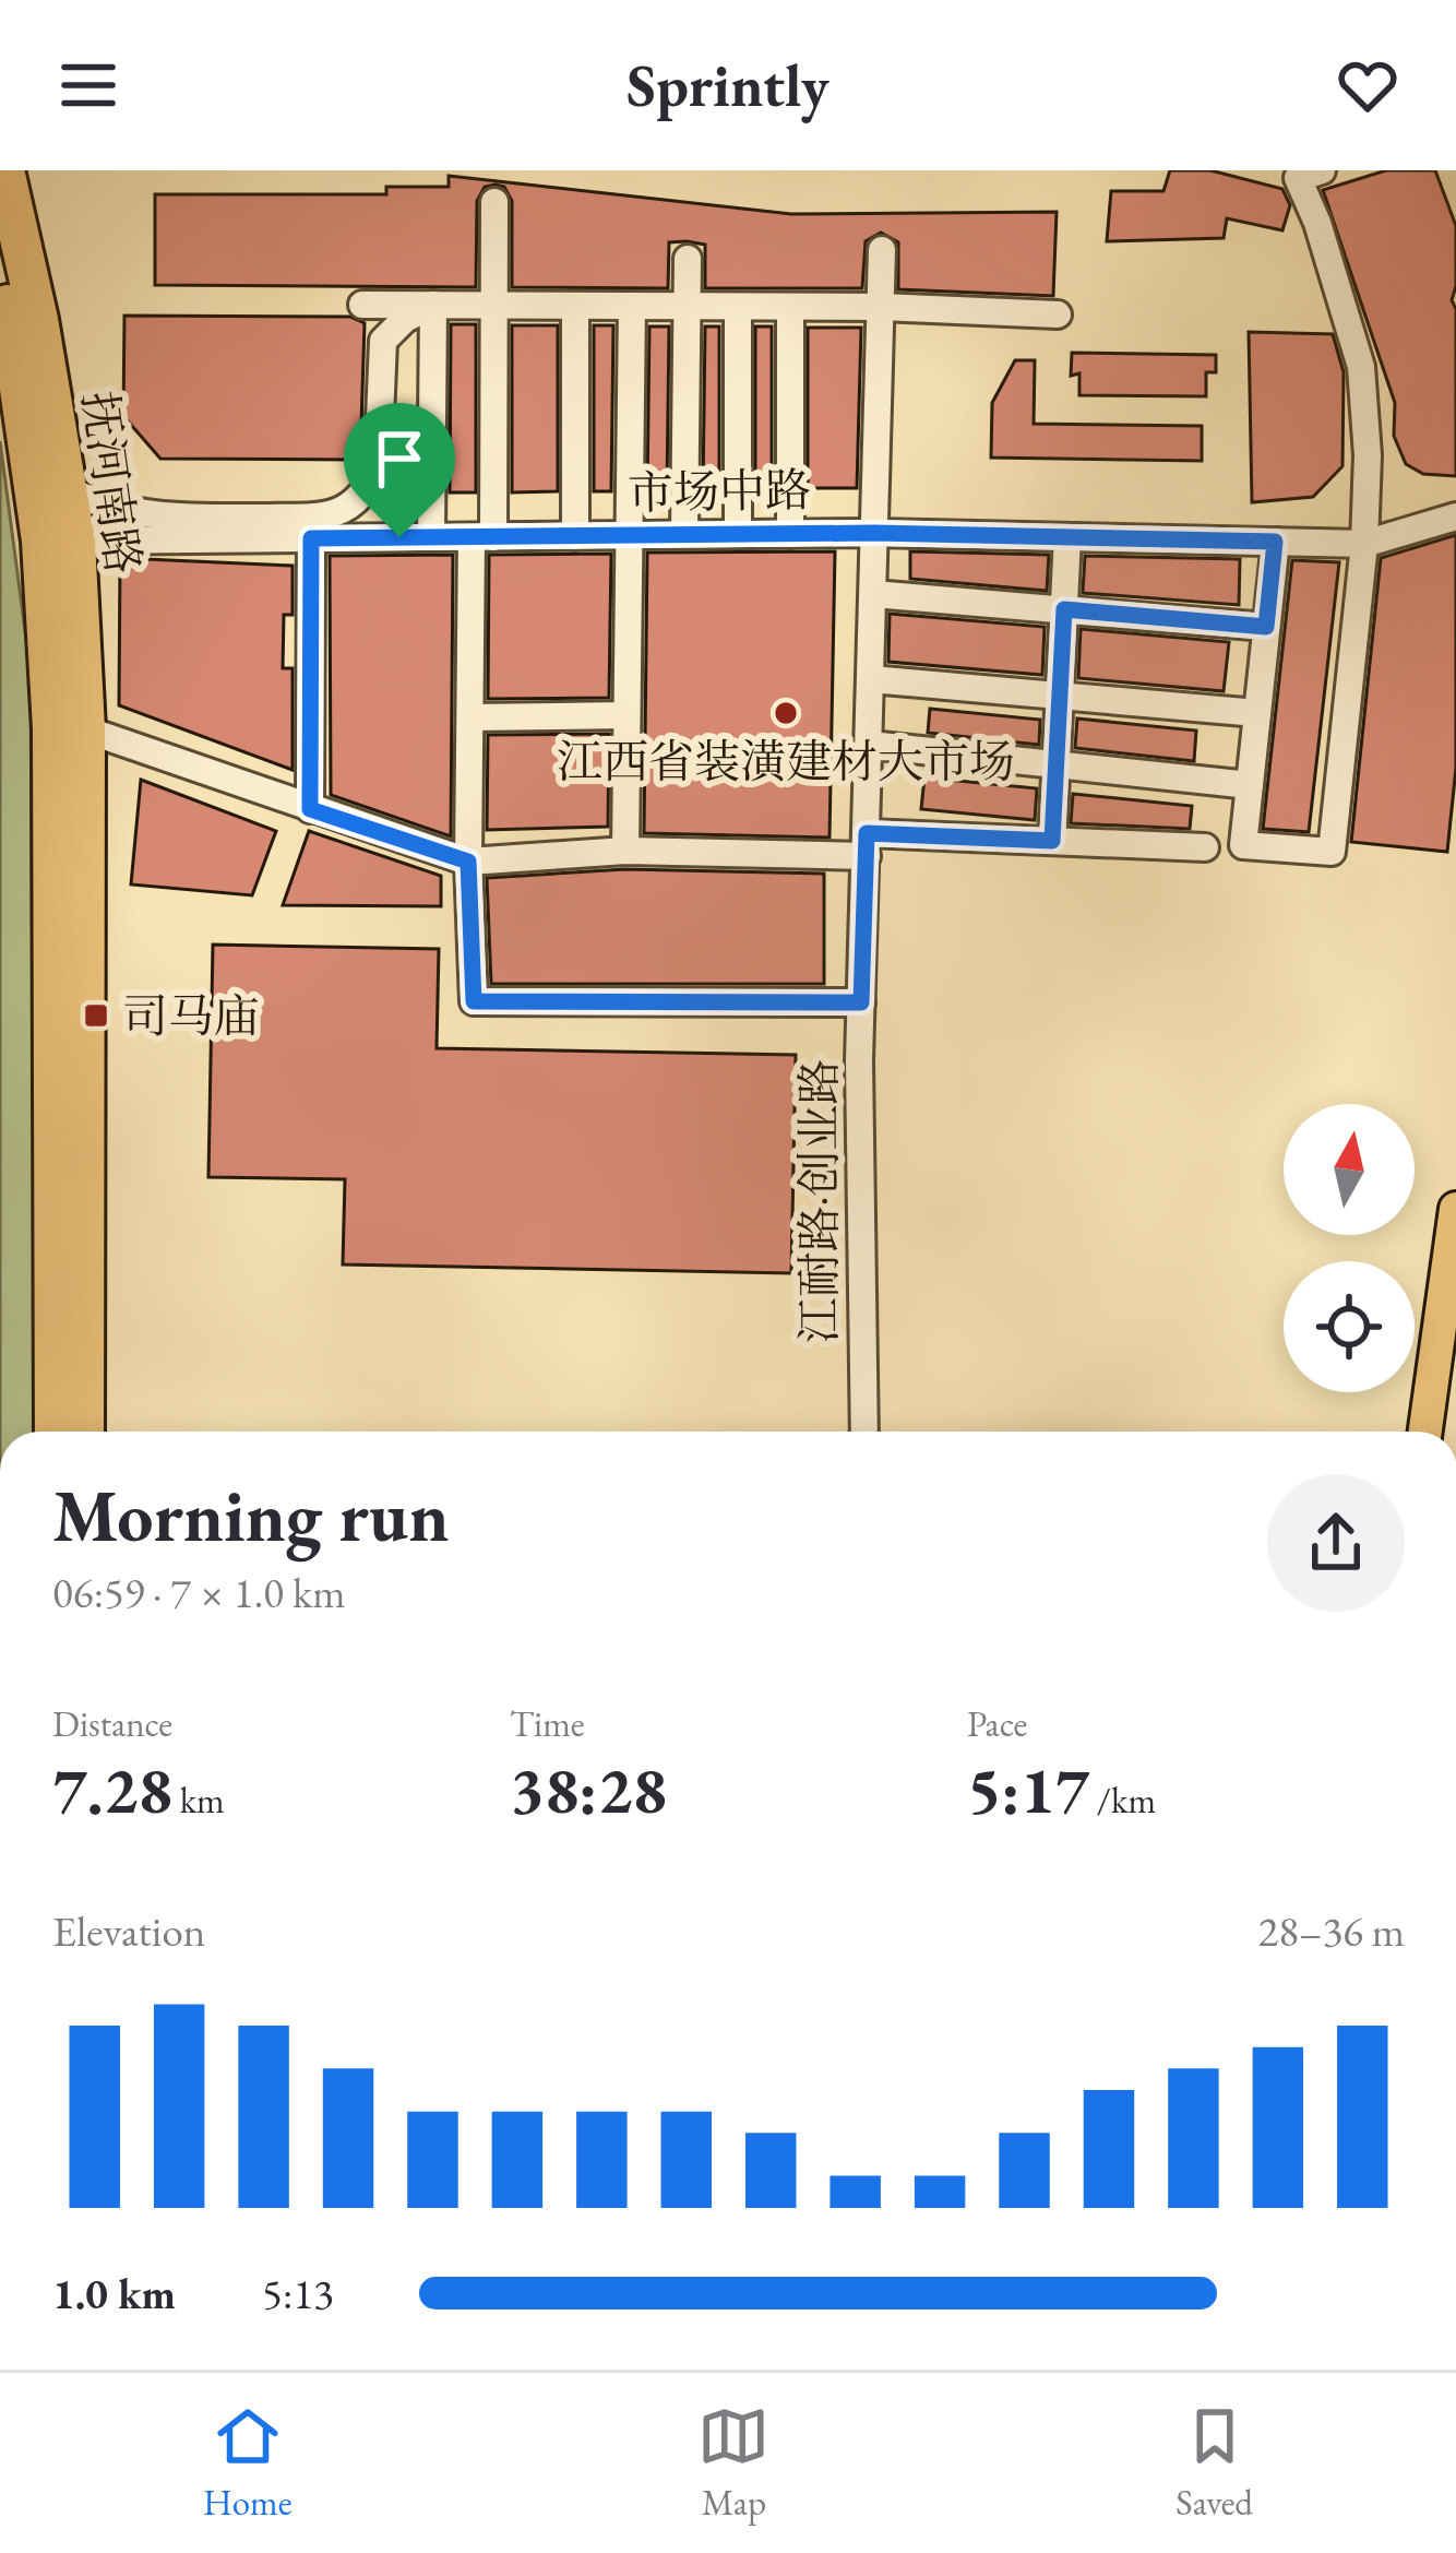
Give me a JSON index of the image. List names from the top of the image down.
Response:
{
  "streets": {
    "highway": ["抚河南路"],
    "street": ["市场中路", "江耐路·创业路"]
  },
  "crossings": [
    ["抚河南路", "市场中路"],
    ["市场中路", "江耐路·创业路"]
  ],
  "places": {
    "other": ["江西省装潢建材大市场"],
    "transit": ["司马庙"]
  },
  "north": "top",
  "page": {
    "header": "Sprintly",
    "heading": ["Morning run", "06:59 · 7 × 1.0 km"],
    "stats": [
      ["Distance", "7.28 km"],
      ["Time", "38:28"],
      ["Pace", "5:17 /km"]
    ],
    "chart": ["Elevation", "28–36 m"],
    "list": [
      {
        "name": "1.0 km",
        "note": "5:13"
      }
    ],
    "tabs": ["Home", "Map", "Saved"]
  }
}
